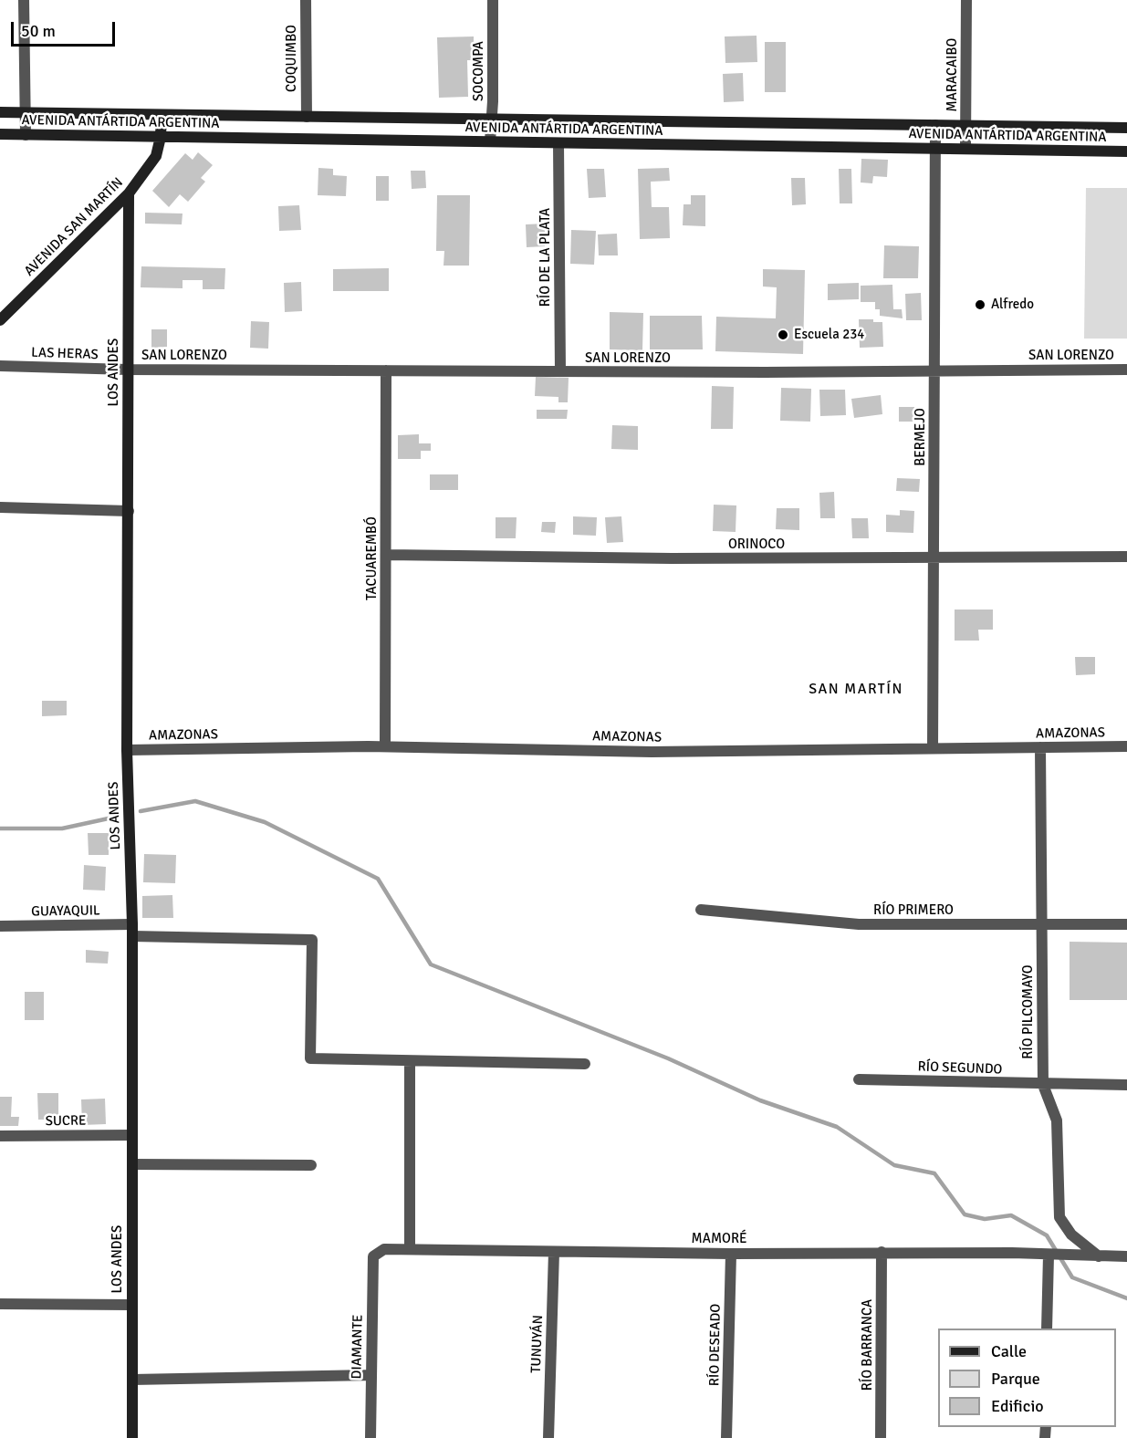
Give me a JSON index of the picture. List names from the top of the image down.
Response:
{
  "streets": {
    "street": [
      "COQUIMBO",
      "SOCOMPA",
      "MARACAIBO",
      "AVENIDA ANTÁRTIDA ARGENTINA",
      "AVENIDA SAN MARTÍN",
      "RÍO DE LA PLATA",
      "LAS HERAS",
      "SAN LORENZO",
      "LOS ANDES",
      "BERMEJO",
      "ORINOCO",
      "TACUAREMBÓ",
      "AMAZONAS",
      "RÍO PRIMERO",
      "GUAYAQUIL",
      "RÍO PILCOMAYO",
      "RÍO SEGUNDO",
      "SUCRE",
      "MAMORÉ",
      "TUNUYÁN",
      "RÍO DESEADO",
      "RÍO BARRANCA",
      "DIAMANTE"
    ]
  },
  "crossings": [
    ["COQUIMBO", "AVENIDA ANTÁRTIDA ARGENTINA"],
    ["SOCOMPA", "AVENIDA ANTÁRTIDA ARGENTINA"],
    ["MARACAIBO", "AVENIDA ANTÁRTIDA ARGENTINA"],
    ["AVENIDA ANTÁRTIDA ARGENTINA", "AVENIDA SAN MARTÍN"],
    ["AVENIDA ANTÁRTIDA ARGENTINA", "RÍO DE LA PLATA"],
    ["AVENIDA ANTÁRTIDA ARGENTINA", "BERMEJO"],
    ["AVENIDA SAN MARTÍN", "LOS ANDES"],
    ["RÍO DE LA PLATA", "SAN LORENZO"],
    ["LAS HERAS", "SAN LORENZO"],
    ["LAS HERAS", "LOS ANDES"],
    ["SAN LORENZO", "LOS ANDES"],
    ["SAN LORENZO", "BERMEJO"],
    ["SAN LORENZO", "TACUAREMBÓ"],
    ["LOS ANDES", "AMAZONAS"],
    ["LOS ANDES", "GUAYAQUIL"],
    ["LOS ANDES", "SUCRE"],
    ["BERMEJO", "ORINOCO"],
    ["BERMEJO", "AMAZONAS"],
    ["ORINOCO", "TACUAREMBÓ"],
    ["TACUAREMBÓ", "AMAZONAS"],
    ["AMAZONAS", "RÍO PILCOMAYO"],
    ["RÍO PRIMERO", "RÍO PILCOMAYO"],
    ["RÍO PILCOMAYO", "RÍO SEGUNDO"],
    ["RÍO PILCOMAYO", "MAMORÉ"],
    ["MAMORÉ", "TUNUYÁN"],
    ["MAMORÉ", "RÍO DESEADO"],
    ["MAMORÉ", "RÍO BARRANCA"],
    ["MAMORÉ", "DIAMANTE"]
  ],
  "districts": ["SAN MARTÍN"],
  "places": ["Alfredo", "Escuela 234"],
  "legend": ["Calle", "Parque", "Edificio"],
  "scale_bar": "50 m"
}
